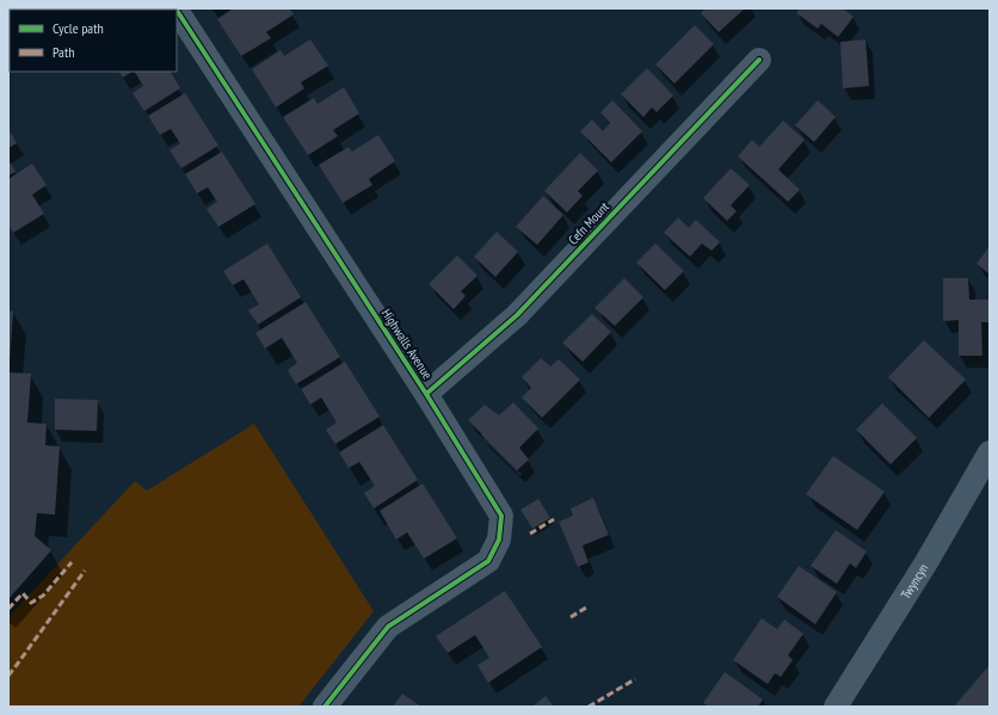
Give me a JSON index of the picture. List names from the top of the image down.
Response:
{
  "streets": {
    "street": ["Cefn Mount", "Highwalls Avenue", "Twyncyn"]
  },
  "crossings": [
    ["Cefn Mount", "Highwalls Avenue"]
  ],
  "legend": ["Cycle path", "Path"]
}
